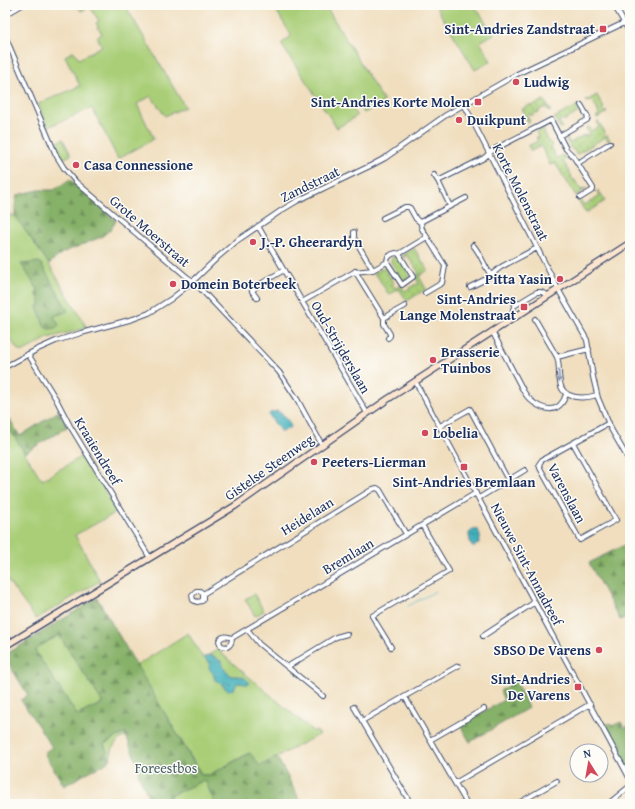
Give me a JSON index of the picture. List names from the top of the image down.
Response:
{
  "streets": {
    "main road": ["Gistelse Steenweg"],
    "street": [
      "Zandstraat",
      "Korte Molenstraat",
      "Grote Moerstraat",
      "Oud-Strijderslaan",
      "Kraaiendreef",
      "Varenslaan",
      "Heidelaan",
      "Bremlaan",
      "Nieuwe Sint-Annadreef"
    ]
  },
  "crossings": [
    ["Zandstraat", "Korte Molenstraat"],
    ["Zandstraat", "Grote Moerstraat"],
    ["Zandstraat", "Oud-Strijderslaan"],
    ["Zandstraat", "Kraaiendreef"],
    ["Korte Molenstraat", "Gistelse Steenweg"],
    ["Korte Molenstraat", "Varenslaan"],
    ["Grote Moerstraat", "Gistelse Steenweg"],
    ["Oud-Strijderslaan", "Gistelse Steenweg"],
    ["Kraaiendreef", "Gistelse Steenweg"],
    ["Gistelse Steenweg", "Nieuwe Sint-Annadreef"],
    ["Heidelaan", "Bremlaan"],
    ["Bremlaan", "Nieuwe Sint-Annadreef"]
  ],
  "parks": ["Foreestbos"],
  "places": {
    "transit": [
      "Sint-Andries Zandstraat",
      "Sint-Andries Korte Molen",
      "Sint-Andries Lange Molenstraat",
      "Sint-Andries Bremlaan",
      "Sint-Andries De Varens"
    ],
    "other": [
      "Ludwig",
      "Duikpunt",
      "Casa Connessione",
      "J.-P. Gheerardyn",
      "Pitta Yasin",
      "Domein Boterbeek",
      "Brasserie Tuinbos",
      "Lobelia",
      "Peeters-Lierman",
      "SBSO De Varens"
    ]
  },
  "north": "top"
}
